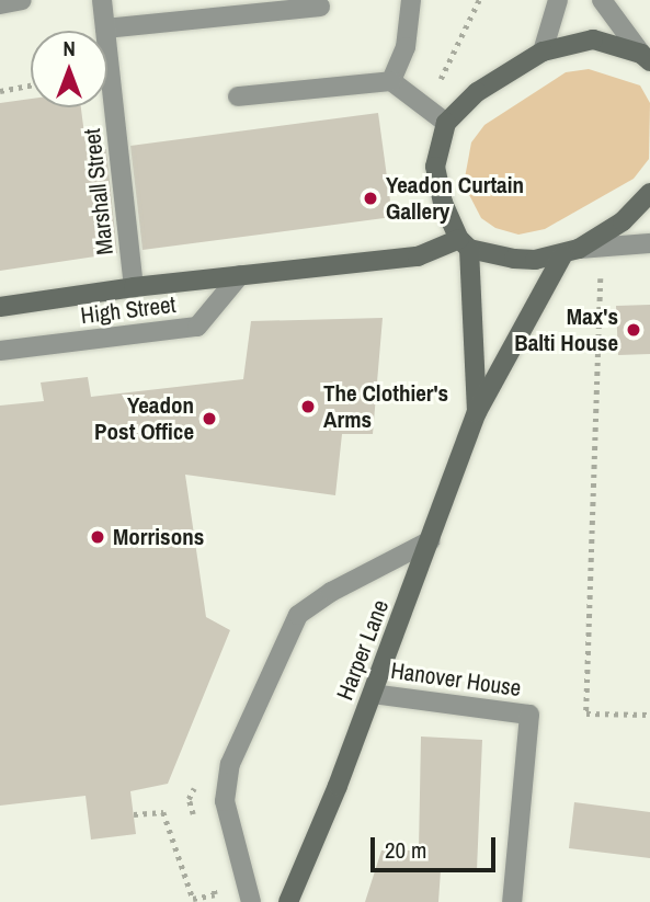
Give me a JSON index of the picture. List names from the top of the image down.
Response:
{
  "streets": {
    "street": [
      "Marshall Street",
      "High Street",
      "Harper Lane",
      "Hanover House"
    ]
  },
  "crossings": [
    ["Marshall Street", "High Street"],
    ["High Street", "Harper Lane"],
    ["Harper Lane", "Hanover House"]
  ],
  "places": [
    "Yeadon Curtain Gallery",
    "Max's Balti House",
    "The Clothier's Arms",
    "Yeadon Post Office",
    "Morrisons"
  ],
  "scale_bar": "20 m",
  "north": "top"
}
